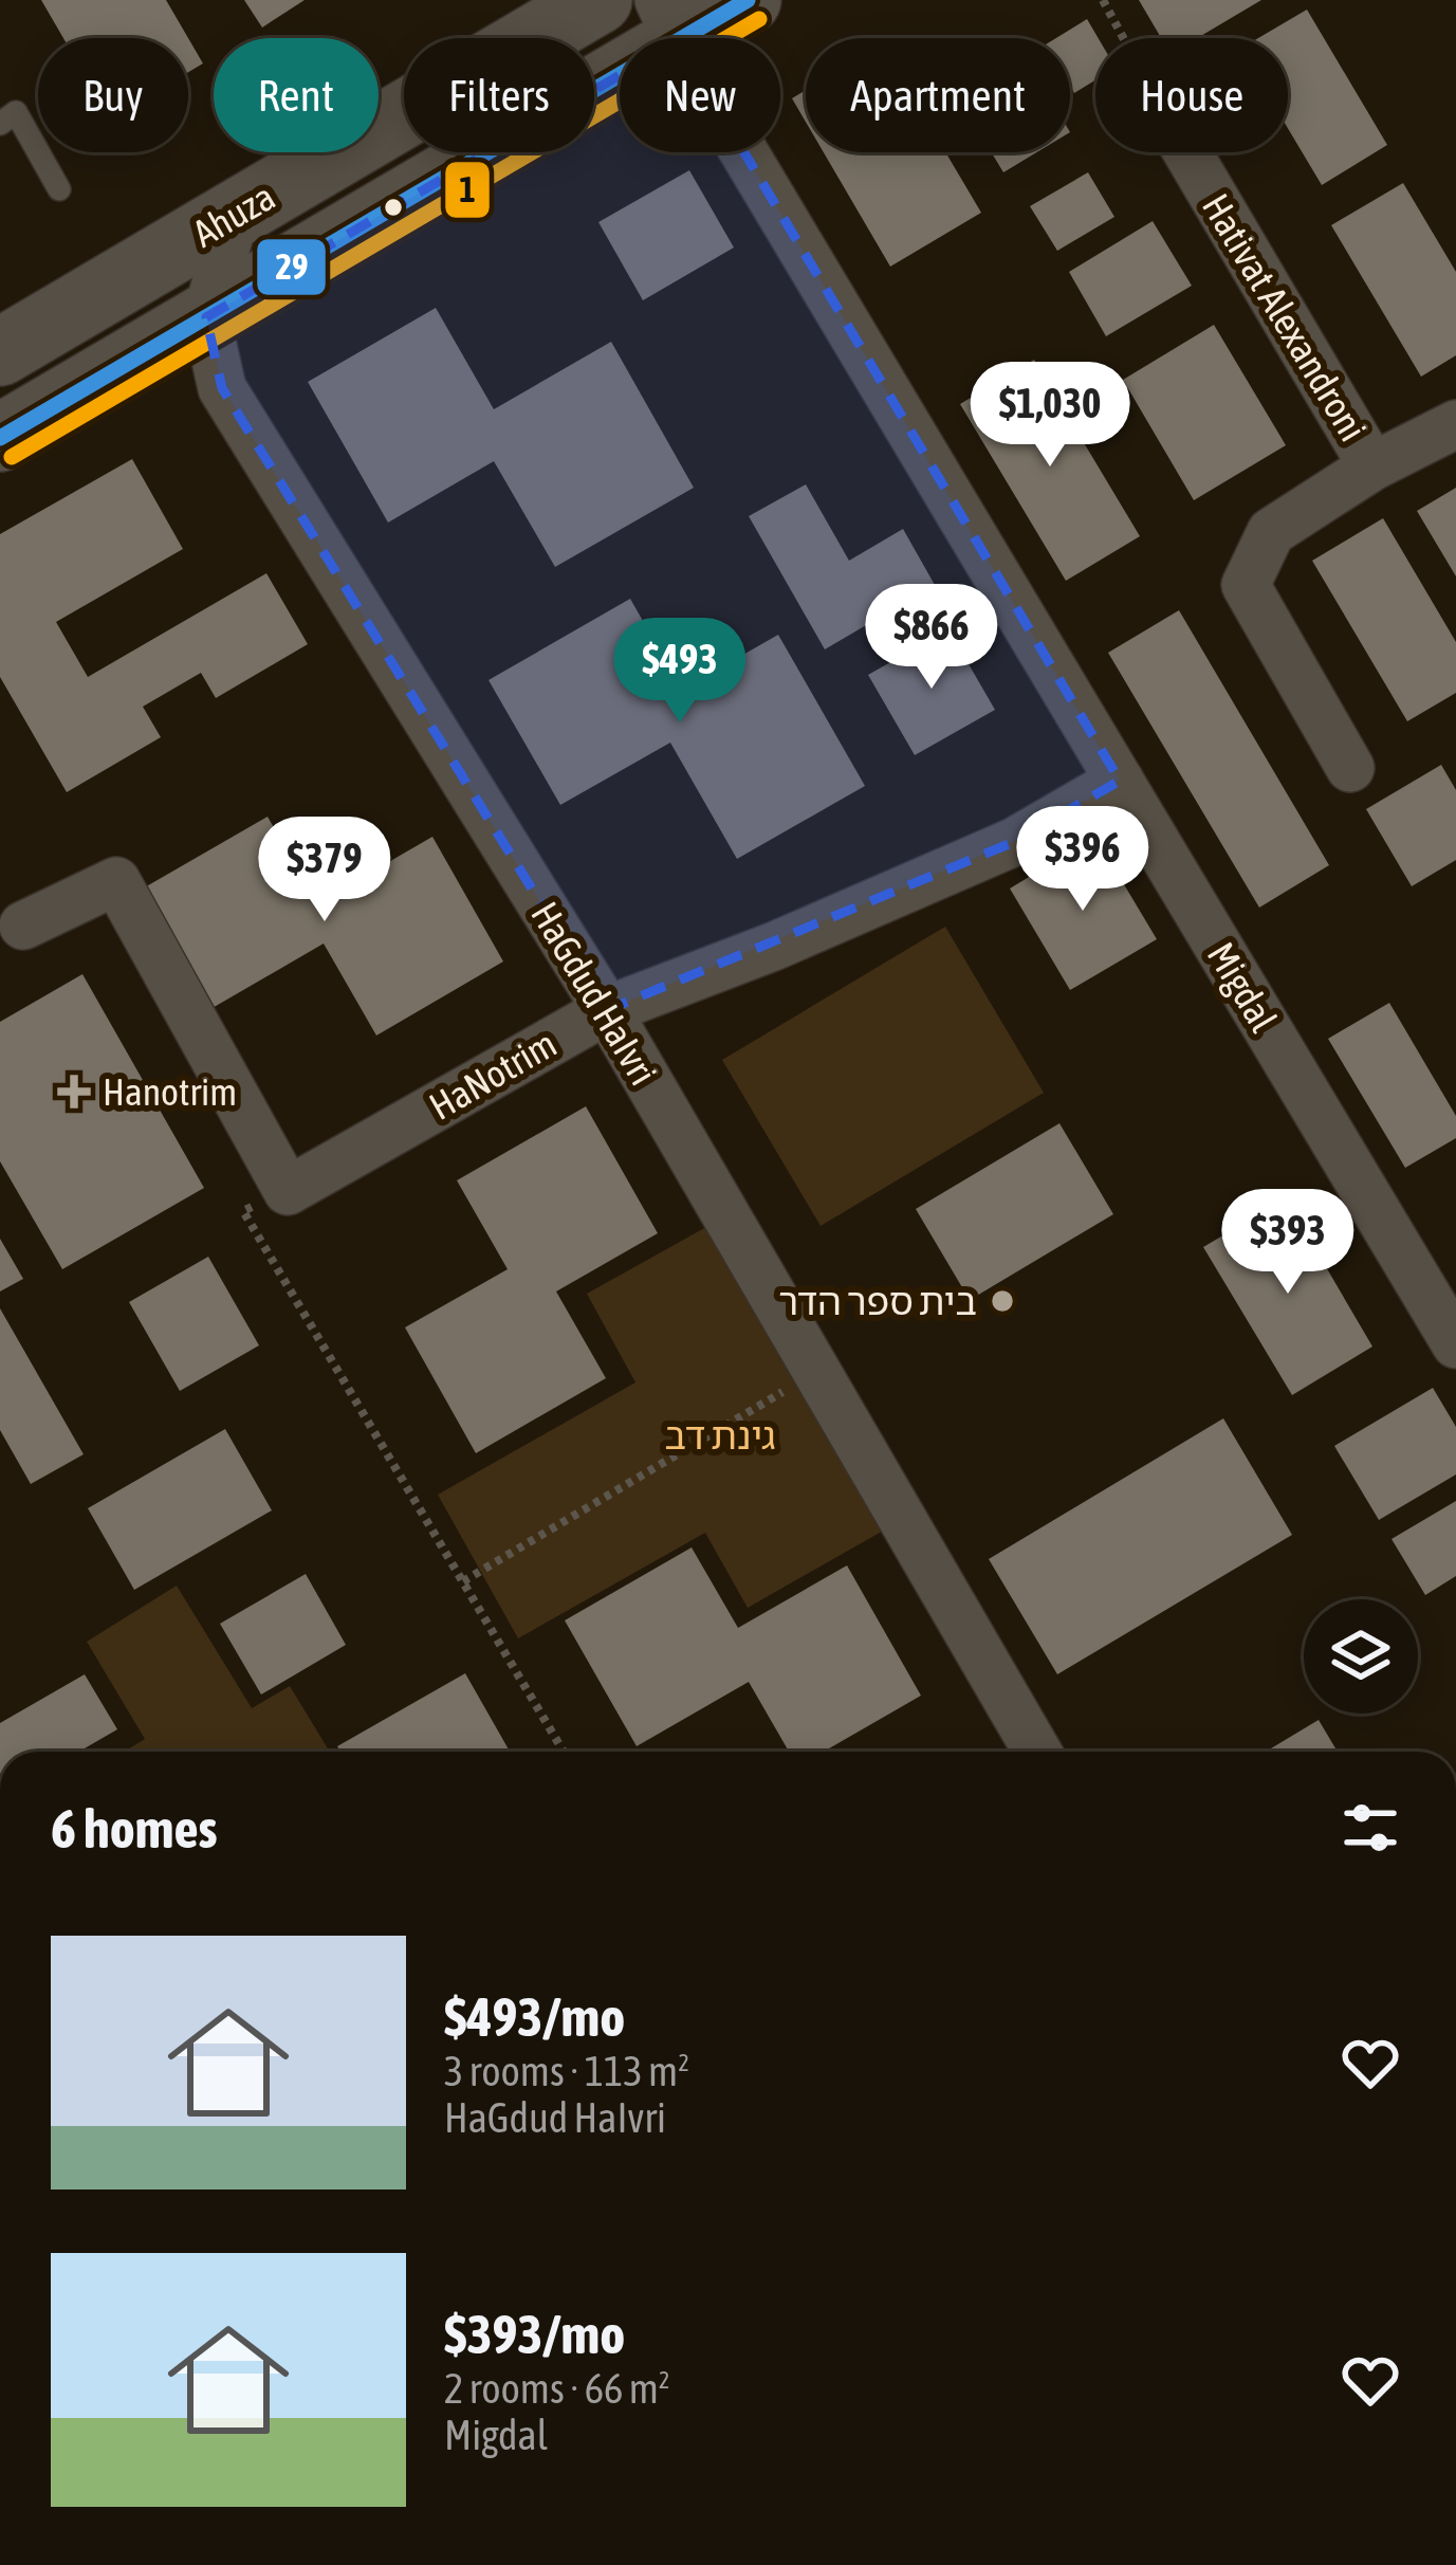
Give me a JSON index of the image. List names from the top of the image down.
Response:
{
  "streets": {
    "main road": ["Ahuza"],
    "street": [
      "Hativat Alexandroni",
      "Migdal",
      "HaGdud HaIvri",
      "HaNotrim"
    ]
  },
  "crossings": [
    ["Ahuza", "Migdal"],
    ["Ahuza", "HaGdud HaIvri"],
    ["Migdal", "HaNotrim"],
    ["HaGdud HaIvri", "HaNotrim"]
  ],
  "parks": ["גינת דב"],
  "places": {
    "health": ["Hanotrim"],
    "other": ["בית ספר הדר"]
  },
  "lines": ["transit line 29", "transit line 1"],
  "page": {
    "chip": [
      "Buy",
      "Rent",
      "Filters",
      "New",
      "Apartment",
      "House"
    ],
    "price": [
      "$1,030",
      "$866",
      "$493",
      "$396",
      "$379",
      "$393"
    ],
    "heading": "6 homes",
    "list": [
      {
        "name": "$493/mo",
        "note": "3 rooms · 113 m² · HaGdud HaIvri"
      },
      {
        "name": "$393/mo",
        "note": "2 rooms · 66 m² · Migdal"
      }
    ]
  }
}
